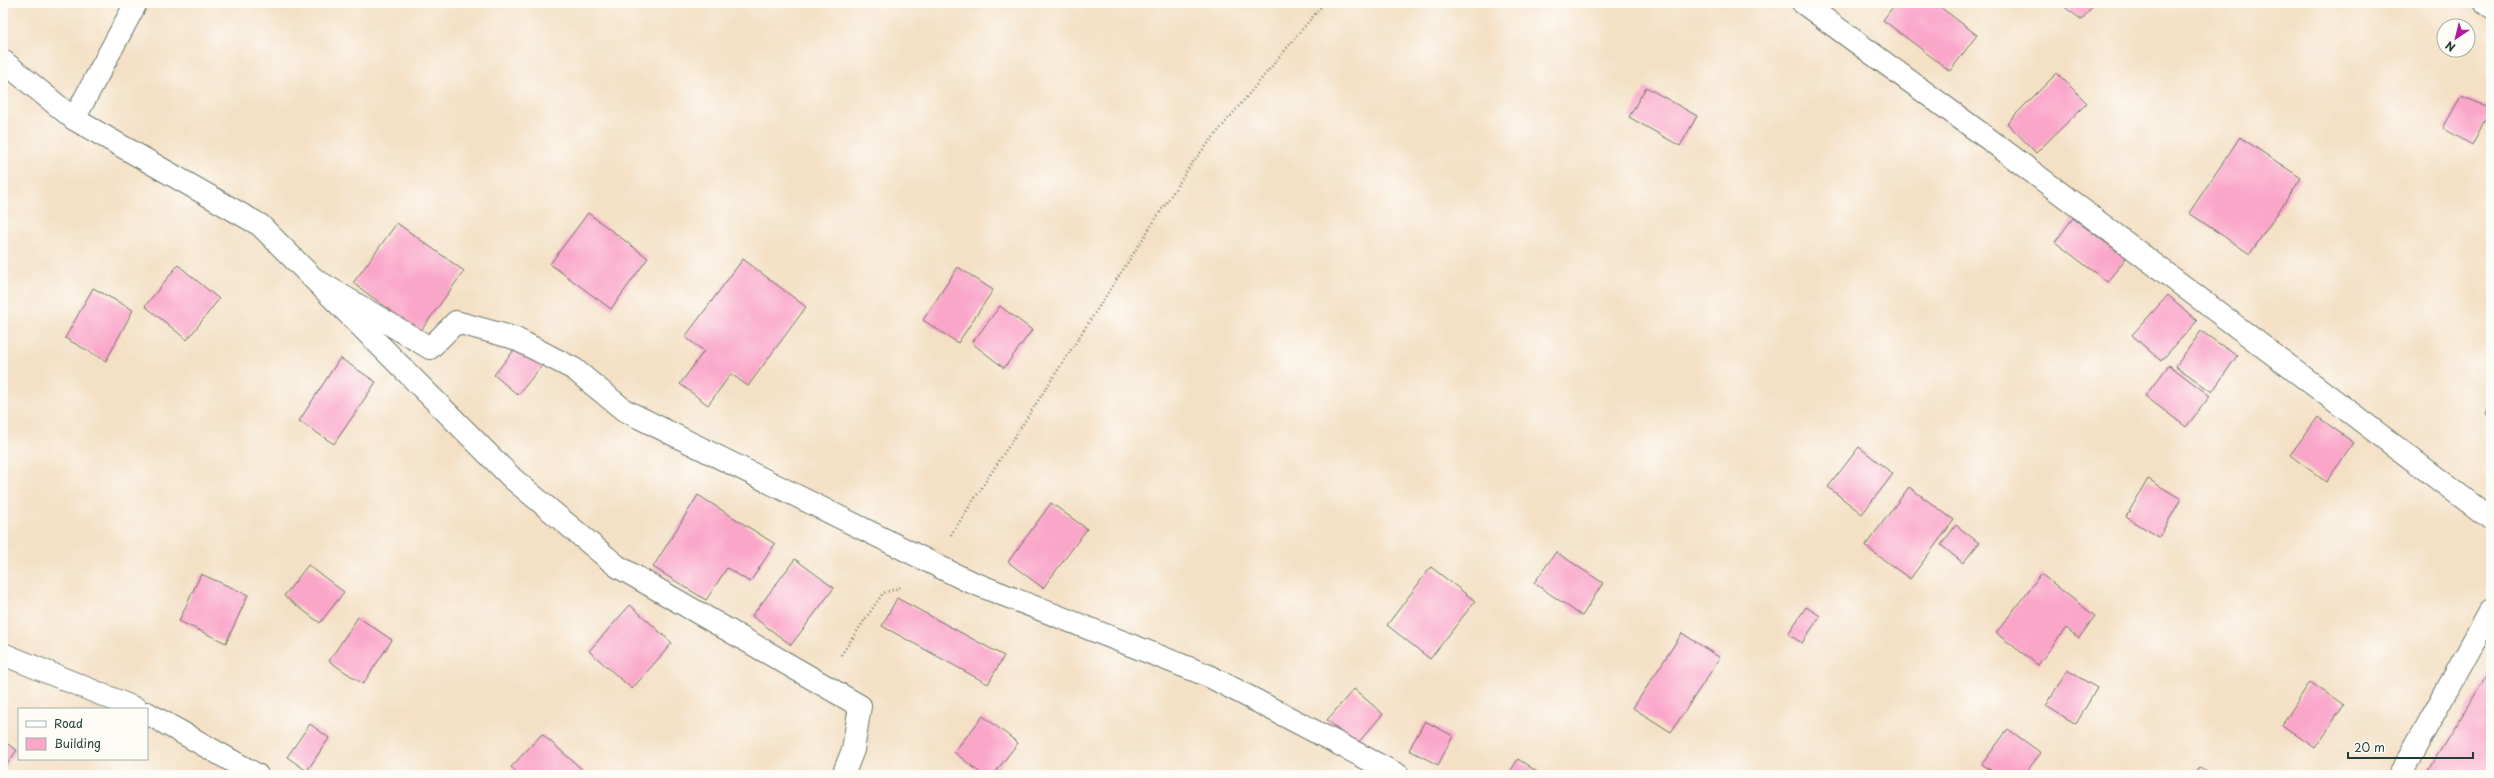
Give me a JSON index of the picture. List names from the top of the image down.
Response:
{
  "legend": ["Road", "Building"],
  "scale_bar": "20 m",
  "north": "bottom left"
}
